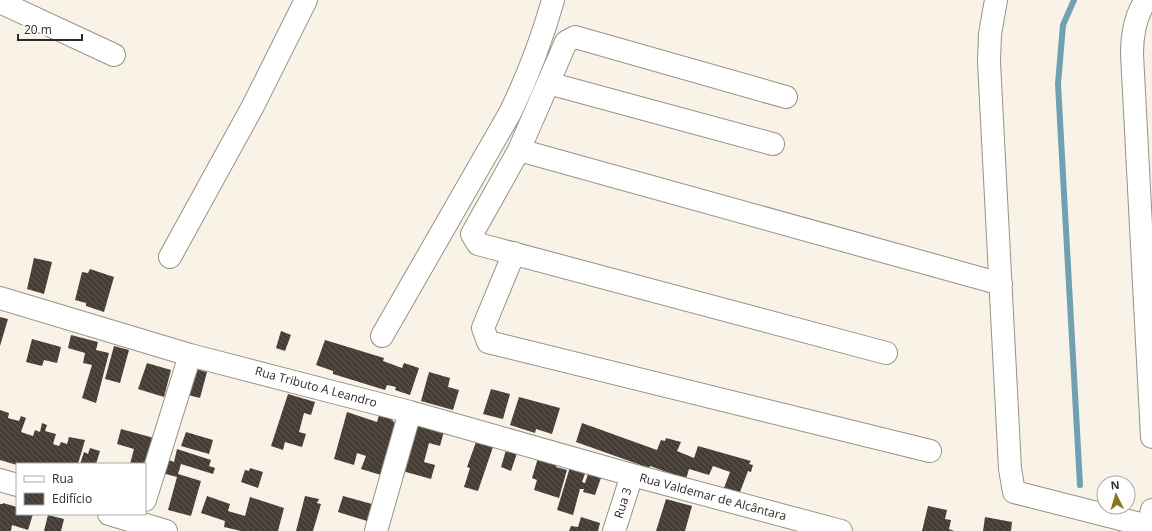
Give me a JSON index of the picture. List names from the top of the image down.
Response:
{
  "streets": {
    "street": ["Rua Tributo A Leandro", "Rua Valdemar de Alcântara", "Rua 3"]
  },
  "crossings": [
    ["Rua Tributo A Leandro", "Rua Valdemar de Alcântara"],
    ["Rua Tributo A Leandro", "Rua 3"],
    ["Rua Valdemar de Alcântara", "Rua 3"]
  ],
  "legend": ["Rua", "Edifício"],
  "scale_bar": "20 m",
  "north": "top"
}
